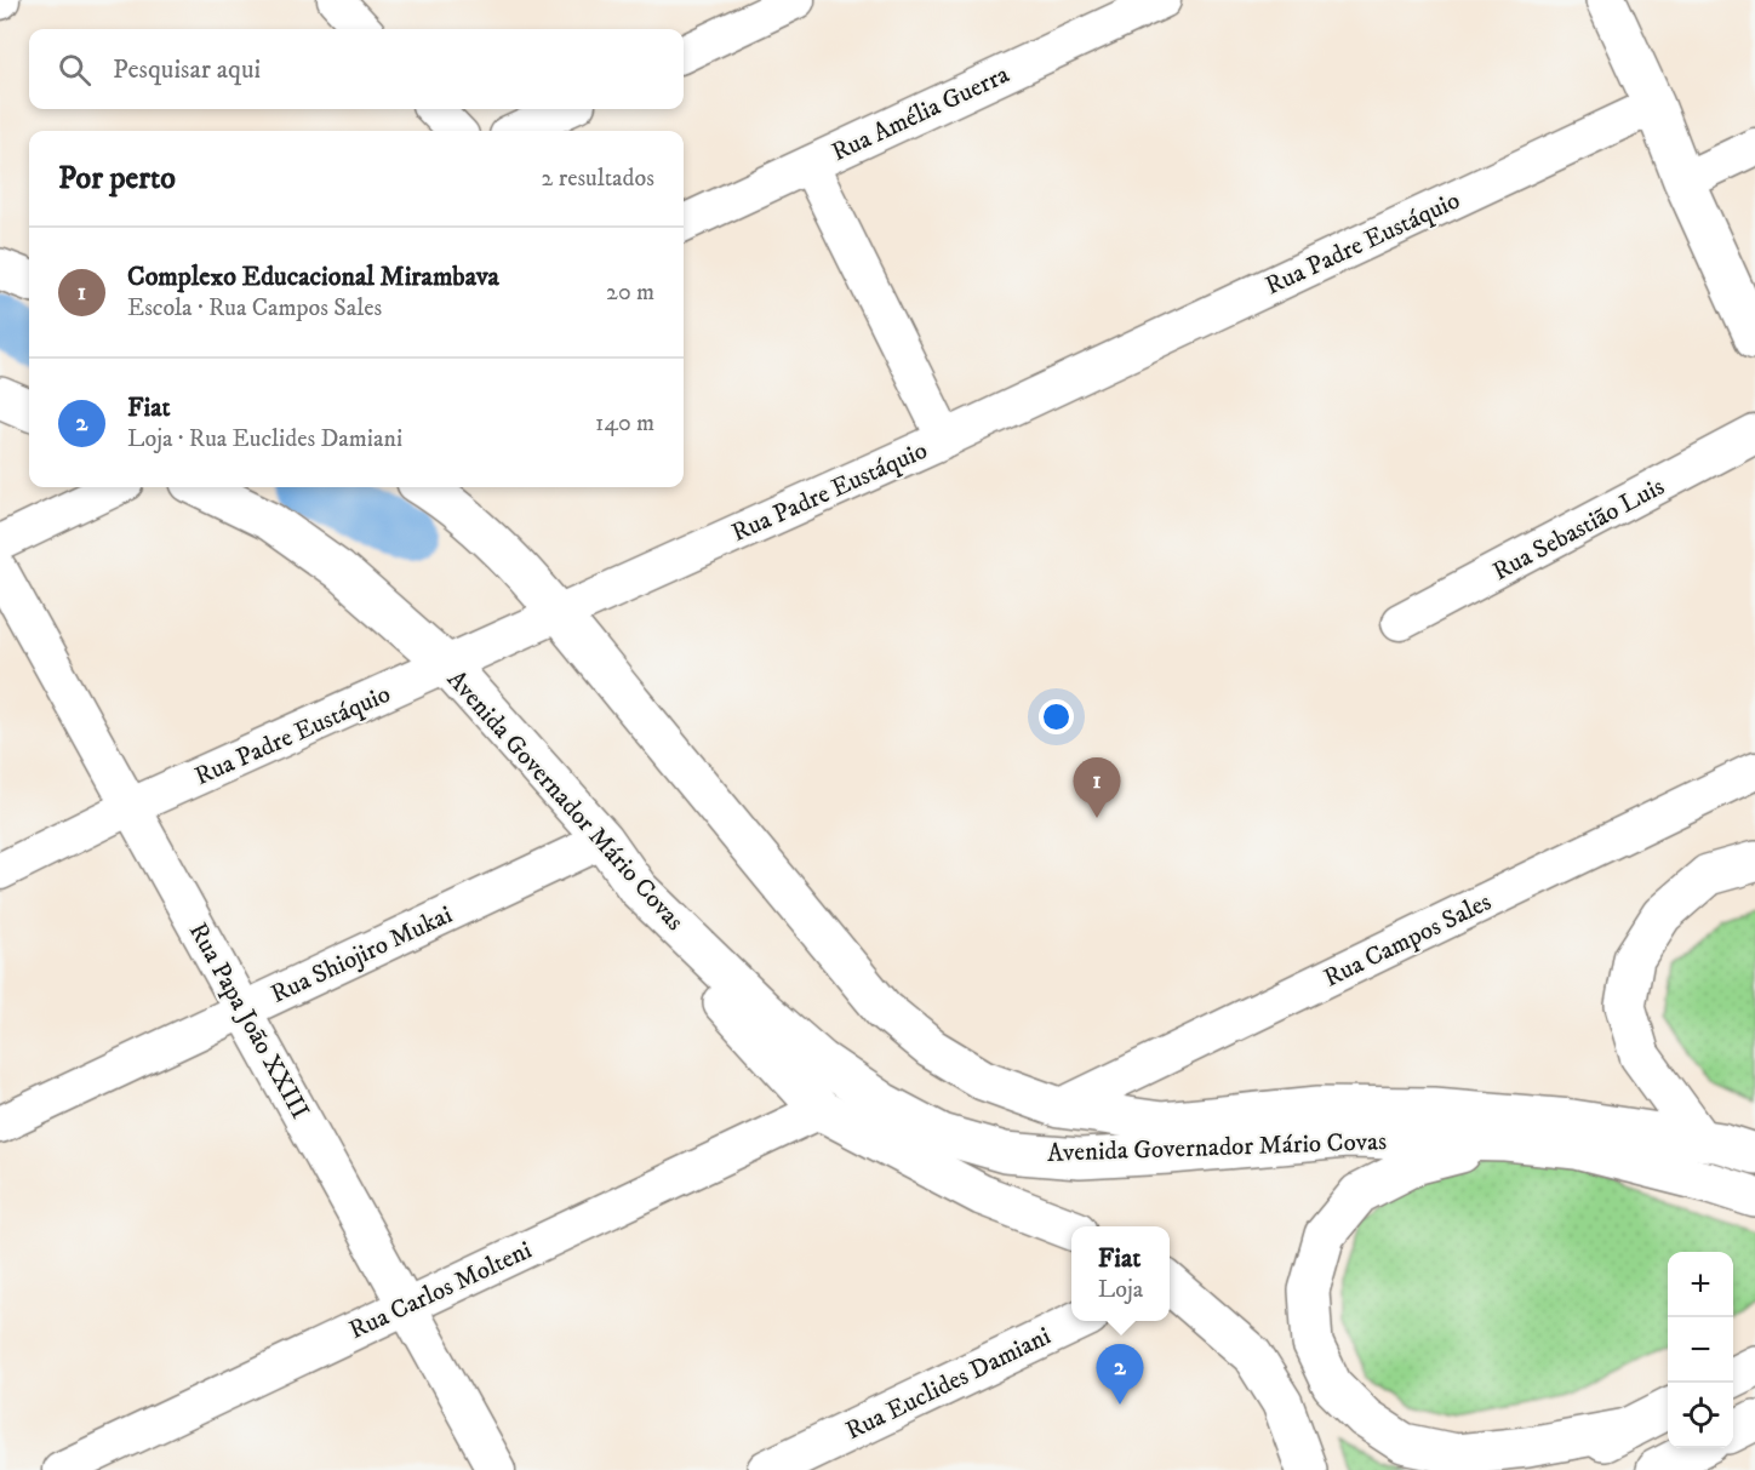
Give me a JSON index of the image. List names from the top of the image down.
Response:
{
  "streets": {
    "main road": ["Avenida Governador Mário Covas", "Rua Euclides Damiani"],
    "street": [
      "Rua Amélia Guerra",
      "Rua Padre Eustáquio",
      "Rua Sebastião Luis",
      "Rua Campos Sales",
      "Rua Shiojiro Mukai",
      "Rua Papa João XXIII",
      "Rua Carlos Molteni"
    ]
  },
  "crossings": [
    ["Rua Padre Eustáquio", "Avenida Governador Mário Covas"],
    ["Rua Padre Eustáquio", "Rua Papa João XXIII"],
    ["Avenida Governador Mário Covas", "Rua Campos Sales"],
    ["Avenida Governador Mário Covas", "Rua Shiojiro Mukai"],
    ["Rua Shiojiro Mukai", "Rua Papa João XXIII"],
    ["Rua Papa João XXIII", "Rua Carlos Molteni"]
  ],
  "page": {
    "search": "Pesquisar aqui",
    "heading": ["Por perto", "2 resultados"],
    "list": [
      {
        "mark": "1",
        "name": "Complexo Educacional Mirambava",
        "note": "Escola · Rua Campos Sales",
        "value": "20 m"
      },
      {
        "mark": "2",
        "name": "Fiat",
        "note": "Loja · Rua Euclides Damiani",
        "value": "140 m"
      }
    ],
    "pins": ["1", "2"],
    "popup": ["Fiat", "Loja"],
    "map_buttons": ["+", "−"]
  }
}
